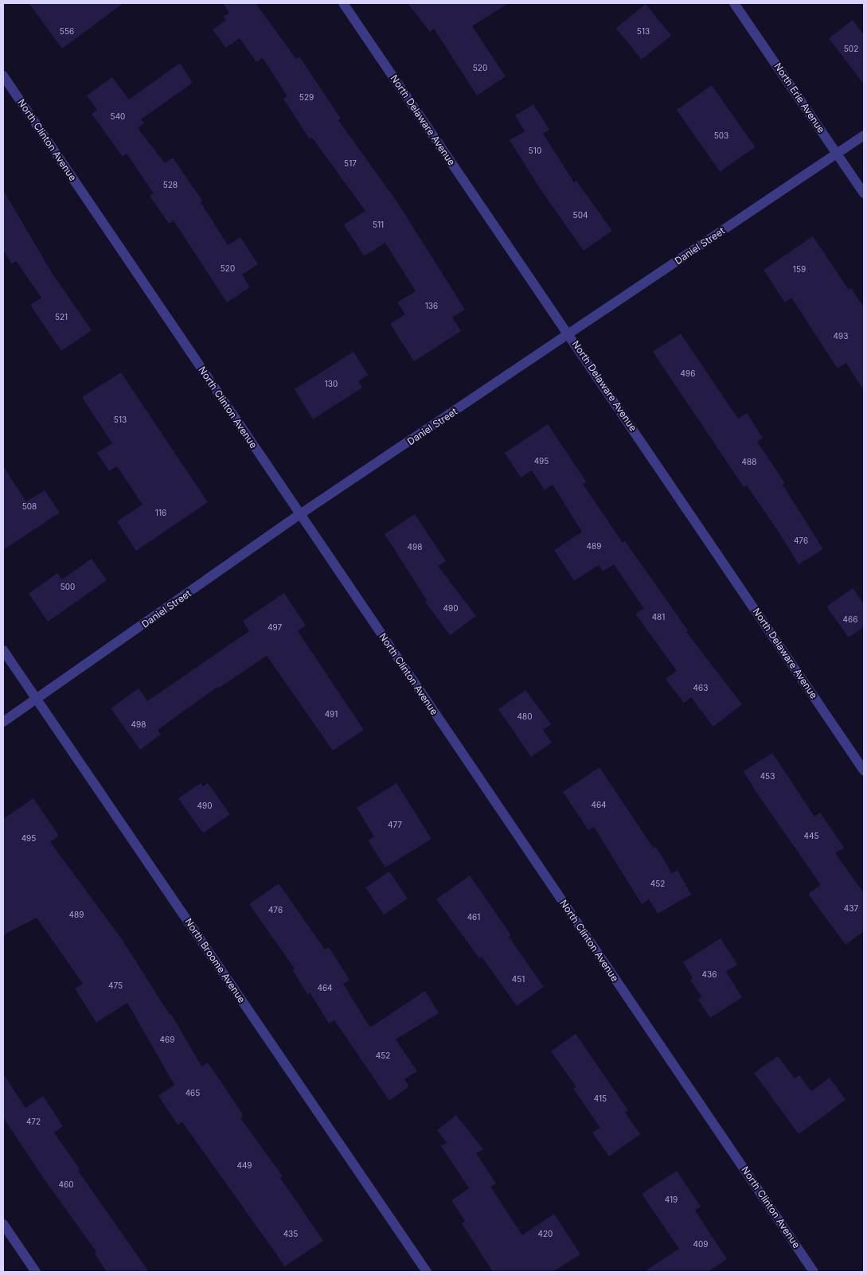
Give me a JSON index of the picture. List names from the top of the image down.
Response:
{
  "streets": {
    "street": [
      "North Erie Avenue",
      "North Delaware Avenue",
      "North Clinton Avenue",
      "Daniel Street",
      "North Broome Avenue"
    ]
  },
  "crossings": [
    ["North Erie Avenue", "Daniel Street"],
    ["North Delaware Avenue", "Daniel Street"],
    ["North Clinton Avenue", "Daniel Street"],
    ["Daniel Street", "North Broome Avenue"]
  ],
  "house_numbers": [
    "556",
    "513",
    "502",
    "520",
    "529",
    "540",
    "503",
    "510",
    "517",
    "528",
    "504",
    "511",
    "520",
    "159",
    "136",
    "521",
    "493",
    "496",
    "130",
    "513",
    "495",
    "488",
    "508",
    "116",
    "476",
    "489",
    "498",
    "500",
    "490",
    "481",
    "466",
    "497",
    "463",
    "491",
    "480",
    "498",
    "453",
    "464",
    "490",
    "477",
    "445",
    "495",
    "452",
    "437",
    "476",
    "489",
    "461",
    "436",
    "451",
    "475",
    "464",
    "469",
    "452",
    "465",
    "415",
    "472",
    "449",
    "460",
    "419",
    "435",
    "420",
    "409"
  ]
}
